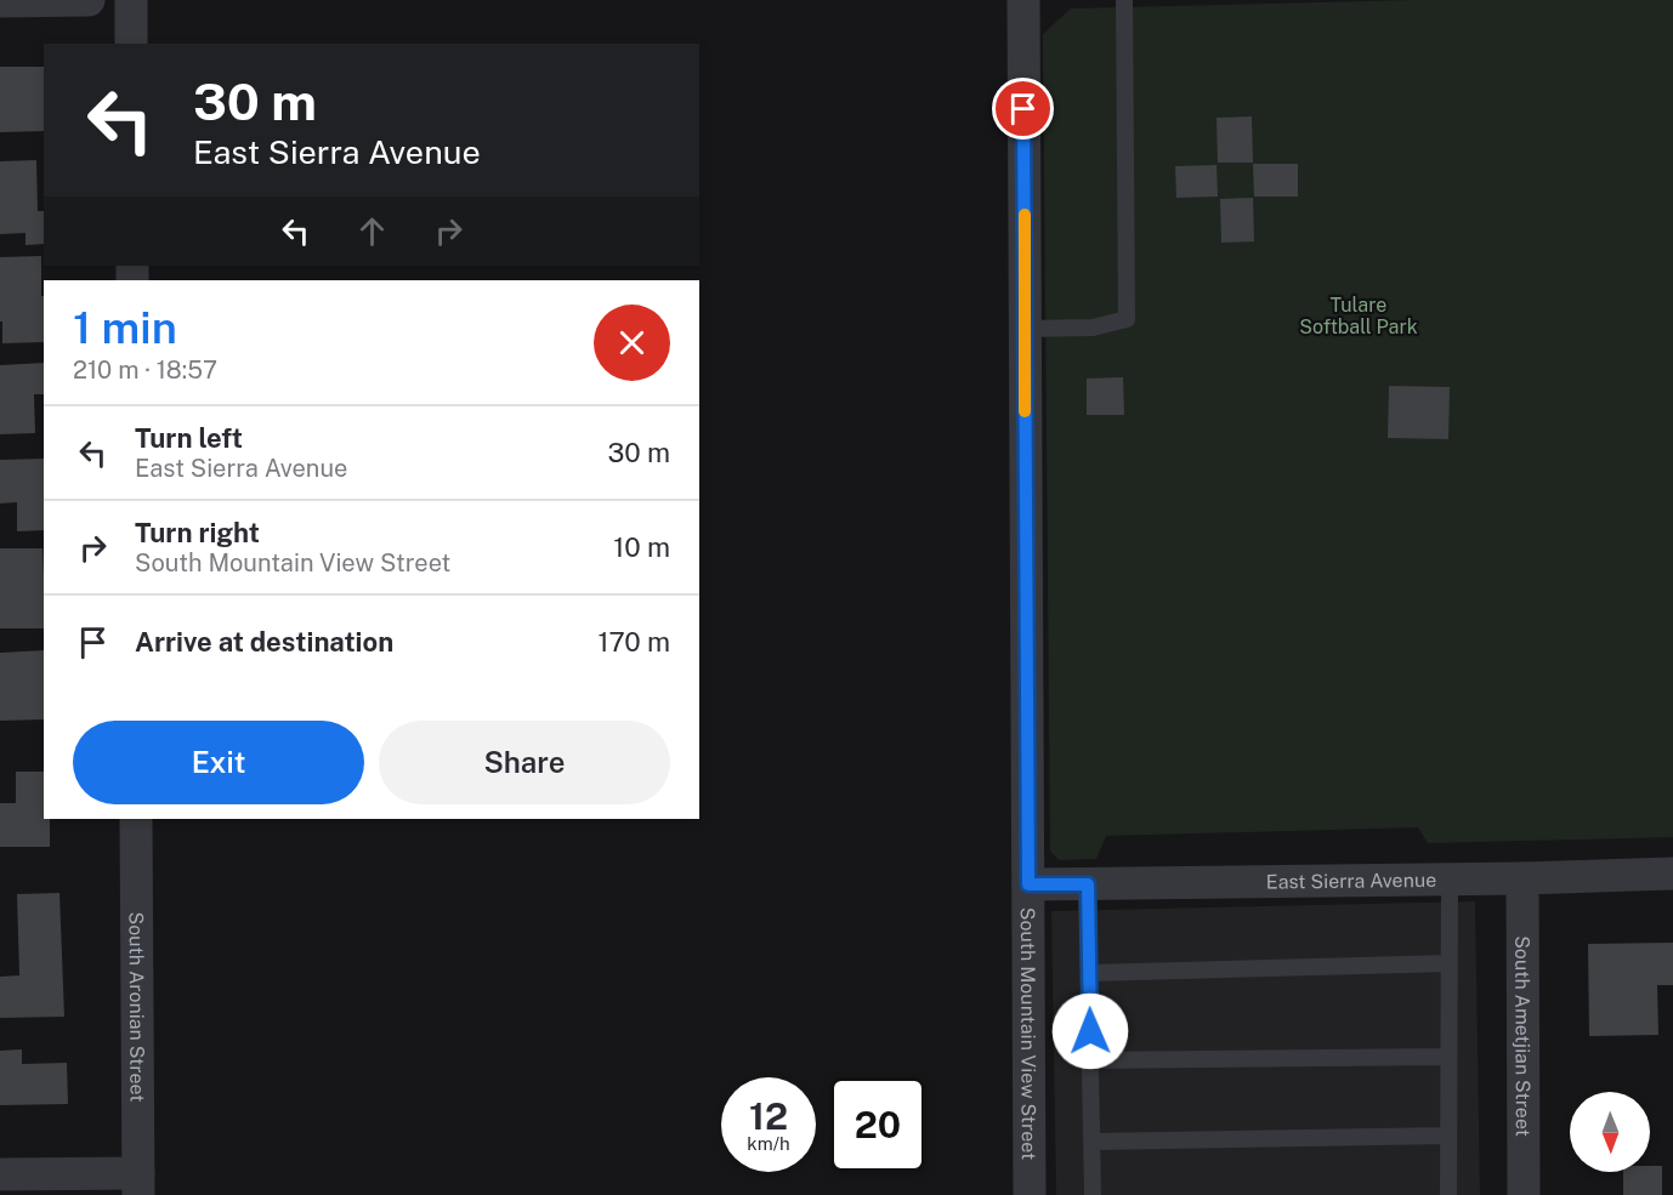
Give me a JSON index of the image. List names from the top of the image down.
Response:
{
  "streets": {
    "street": [
      "East Sierra Avenue",
      "South Aronian Street",
      "South Mountain View Street",
      "South Ametjian Street"
    ]
  },
  "crossings": [
    ["East Sierra Avenue", "South Mountain View Street"],
    ["East Sierra Avenue", "South Ametjian Street"]
  ],
  "parks": ["Tulare Softball Park"],
  "north": "bottom",
  "page": {
    "turn": ["30 m", "East Sierra Avenue"],
    "heading": ["1 min", "210 m · 18:57"],
    "list": [
      {
        "name": "Turn left",
        "note": "East Sierra Avenue",
        "value": "30 m"
      },
      {
        "name": "Turn right",
        "note": "South Mountain View Street",
        "value": "10 m"
      },
      {
        "name": "Arrive at destination",
        "value": "170 m"
      }
    ],
    "buttons": ["Exit", "Share"],
    "speed": "12 km/h",
    "limit": "20"
  }
}
